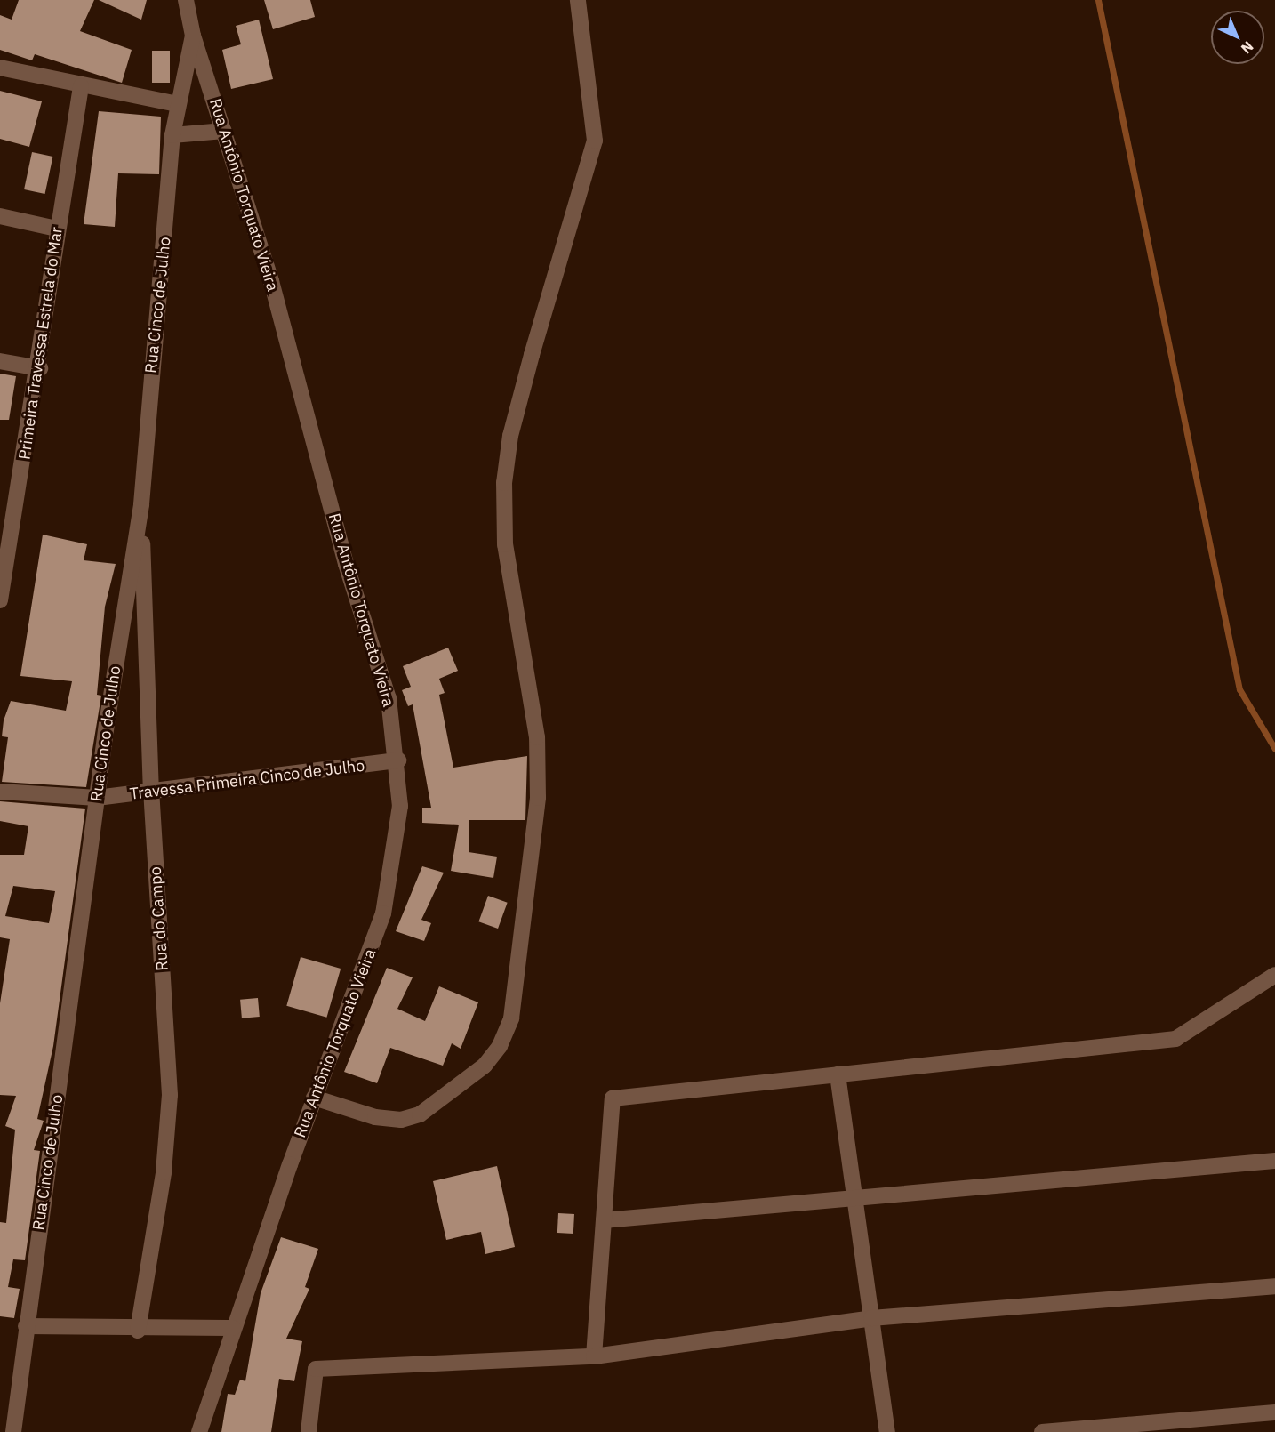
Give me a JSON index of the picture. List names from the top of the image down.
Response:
{
  "streets": {
    "street": [
      "Rua Antônio Torquato Vieira",
      "Rua Cinco de Julho",
      "Primeira Travessa Estrela do Mar",
      "Travessa Primeira Cinco de Julho",
      "Rua do Campo"
    ]
  },
  "crossings": [
    ["Rua Antônio Torquato Vieira", "Rua Cinco de Julho"],
    ["Rua Antônio Torquato Vieira", "Travessa Primeira Cinco de Julho"],
    ["Rua Cinco de Julho", "Travessa Primeira Cinco de Julho"],
    ["Rua Cinco de Julho", "Rua do Campo"],
    ["Travessa Primeira Cinco de Julho", "Rua do Campo"]
  ],
  "north": "bottom right"
}
